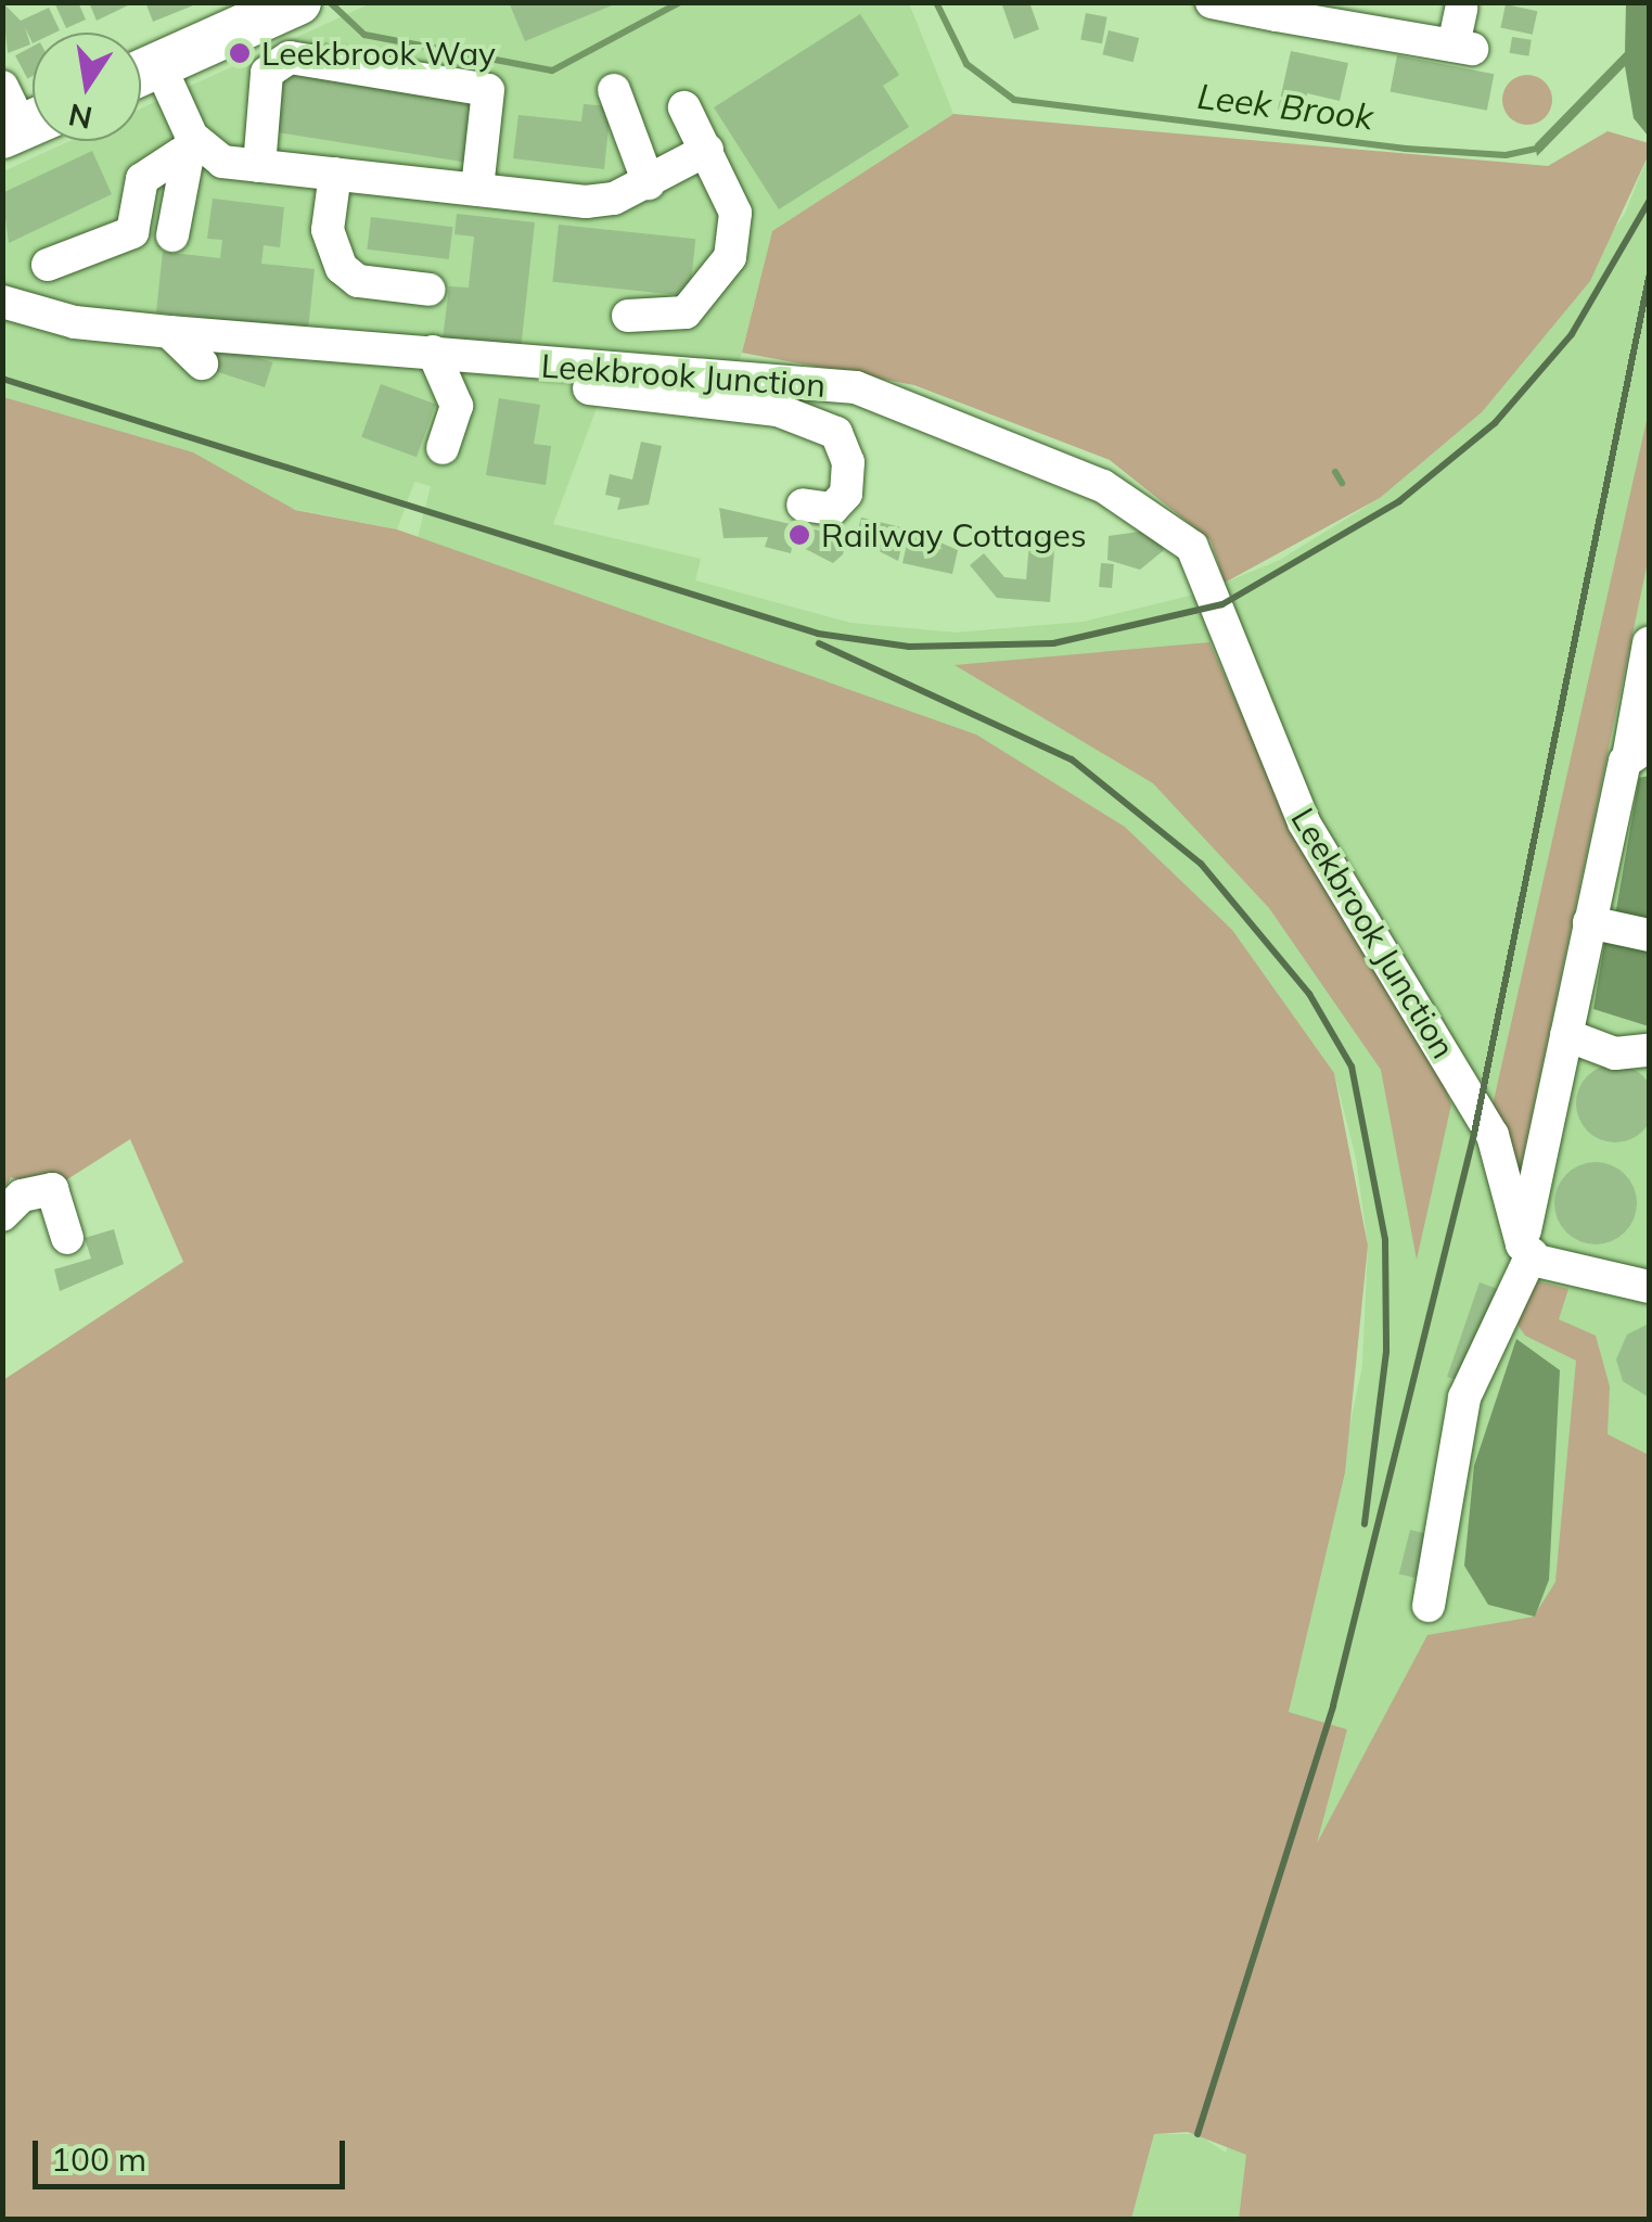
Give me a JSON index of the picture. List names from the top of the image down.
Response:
{
  "streets": {
    "street": ["Leekbrook Junction"]
  },
  "water": ["Leek Brook"],
  "places": ["Leekbrook Way", "Railway Cottages"],
  "scale_bar": "100 m",
  "north": "bottom"
}
